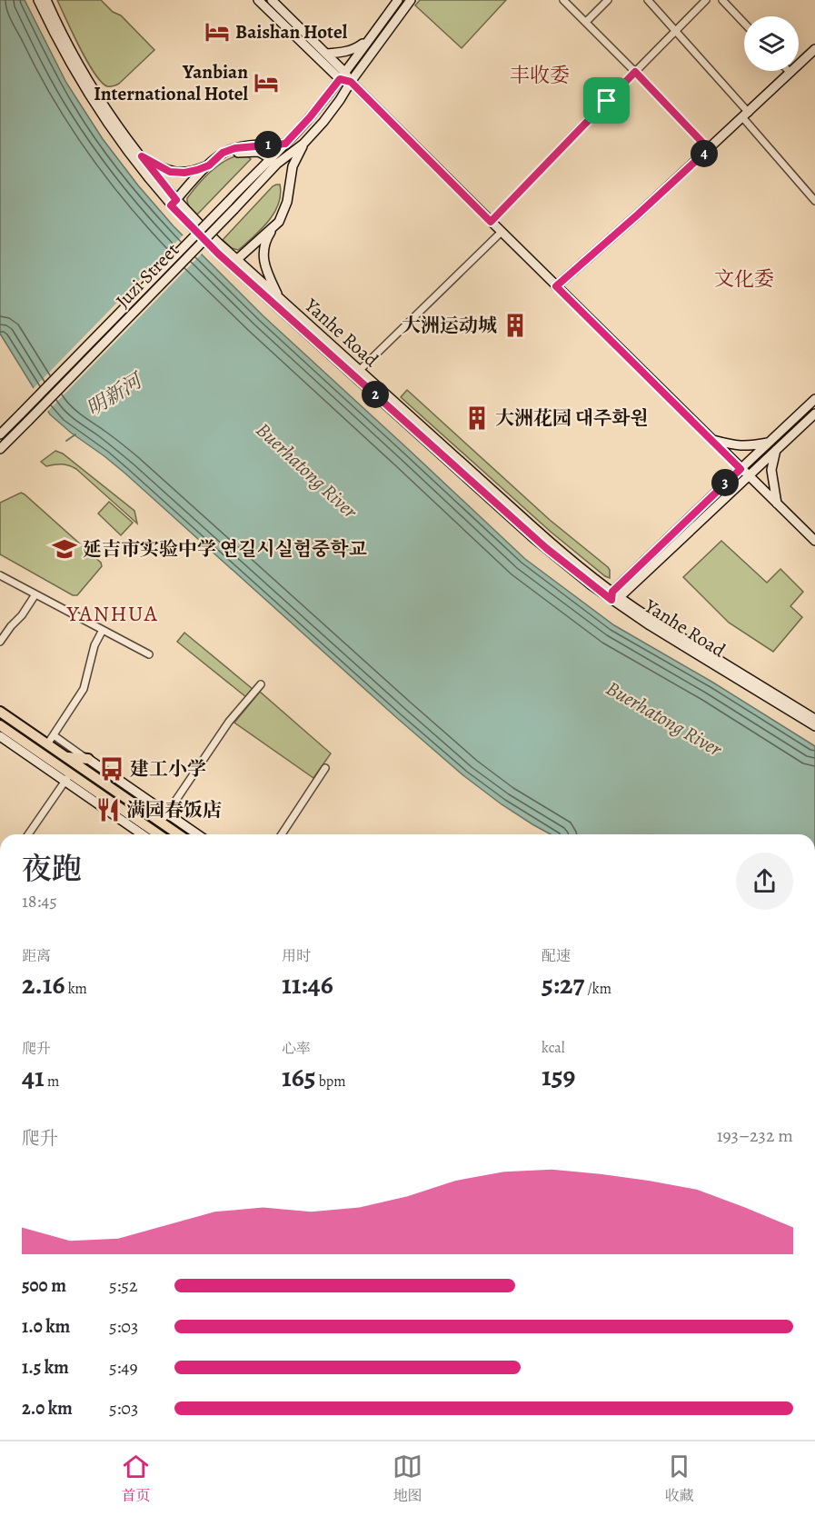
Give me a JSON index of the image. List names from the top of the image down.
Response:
{
  "streets": {
    "main road": ["Juzi Street", "Yanhe Road"]
  },
  "districts": ["丰收委", "文化委", "YANHUA"],
  "water": ["明新河", "Buerhatong River"],
  "places": {
    "hotel": ["Baishan Hotel", "Yanbian International Hotel"],
    "building": ["大洲运动城", "大洲花园 대주화원"],
    "school or university": ["延吉市实验中学 연길시실험중학교"],
    "bus stop": ["建工小学"],
    "restaurant": ["满园春饭店"]
  },
  "page": {
    "pins": [
      "1",
      "4",
      "2",
      "3"
    ],
    "heading": ["夜跑", "18:45"],
    "stats": [
      ["距离", "2.16 km"],
      ["用时", "11:46"],
      ["配速", "5:27 /km"],
      ["爬升", "41 m"],
      ["心率", "165 bpm"],
      ["kcal", "159"]
    ],
    "chart": ["爬升", "193–232 m"],
    "list": [
      {
        "name": "500 m",
        "note": "5:52"
      },
      {
        "name": "1.0 km",
        "note": "5:03"
      },
      {
        "name": "1.5 km",
        "note": "5:49"
      },
      {
        "name": "2.0 km",
        "note": "5:03"
      }
    ],
    "tabs": ["首页", "地图", "收藏"]
  }
}
